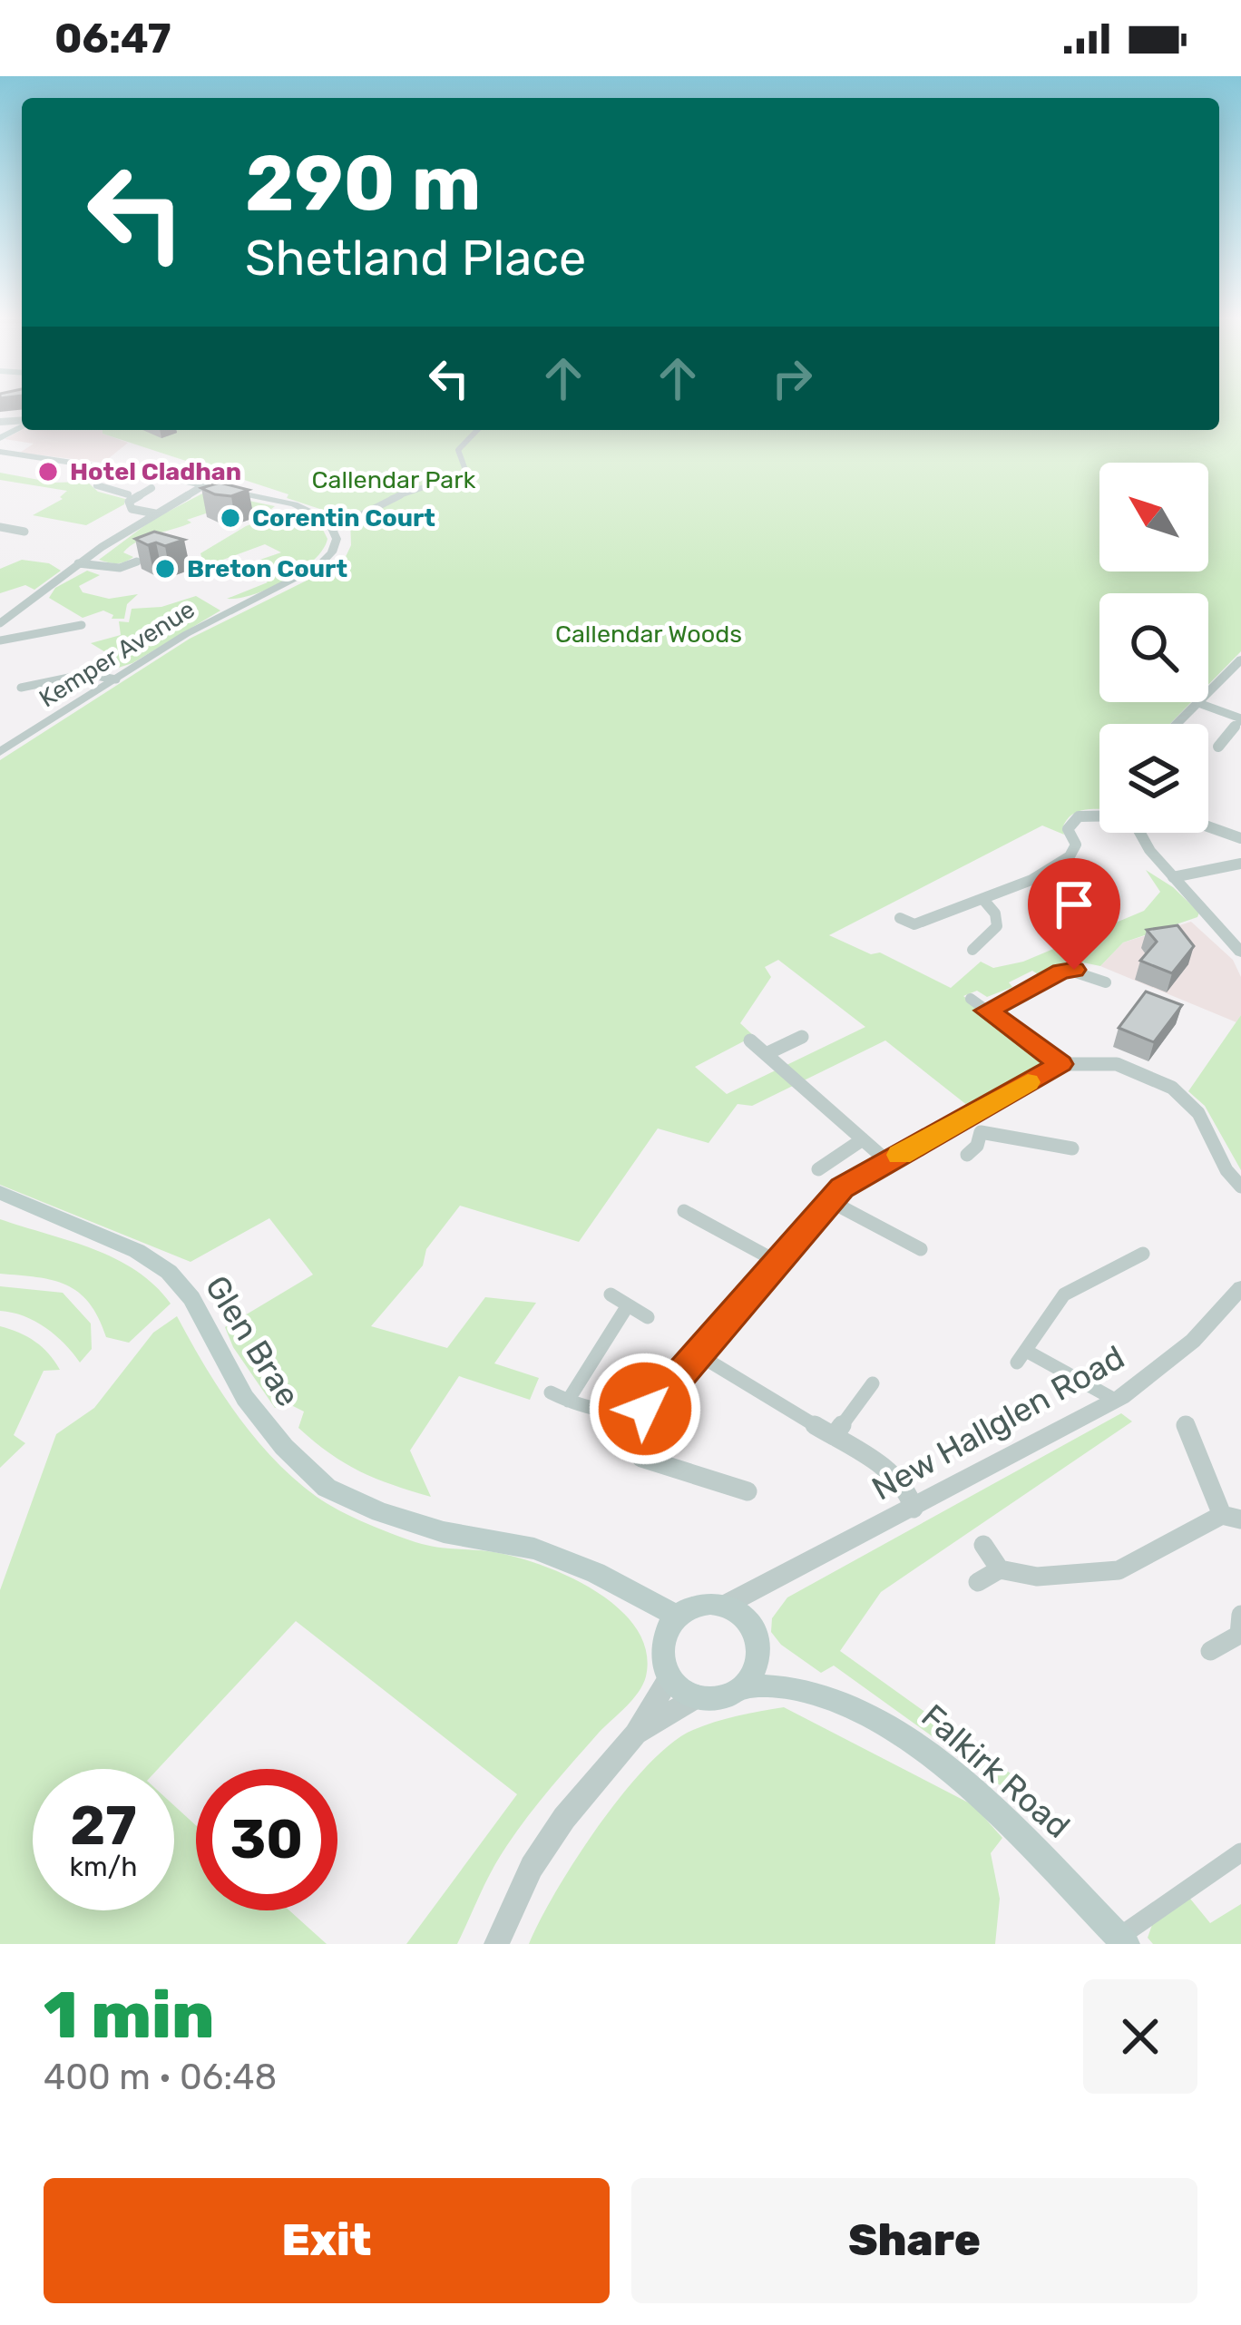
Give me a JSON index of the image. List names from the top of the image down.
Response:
{
  "streets": {
    "main road": ["Glen Brae", "Falkirk Road"],
    "street": ["Kemper Avenue", "New Hallglen Road"]
  },
  "crossings": [
    ["Glen Brae", "New Hallglen Road"],
    ["Glen Brae", "Falkirk Road"],
    ["New Hallglen Road", "Falkirk Road"]
  ],
  "parks": ["Callendar Park", "Callendar Woods"],
  "places": ["Hotel Cladhan", "Corentin Court", "Breton Court"],
  "north": "top left",
  "page": {
    "status": "06:47",
    "turn": ["290 m", "Shetland Place"],
    "speed": "27 km/h",
    "limit": "30",
    "heading": ["1 min", "400 m · 06:48"],
    "buttons": ["Exit", "Share"]
  }
}
